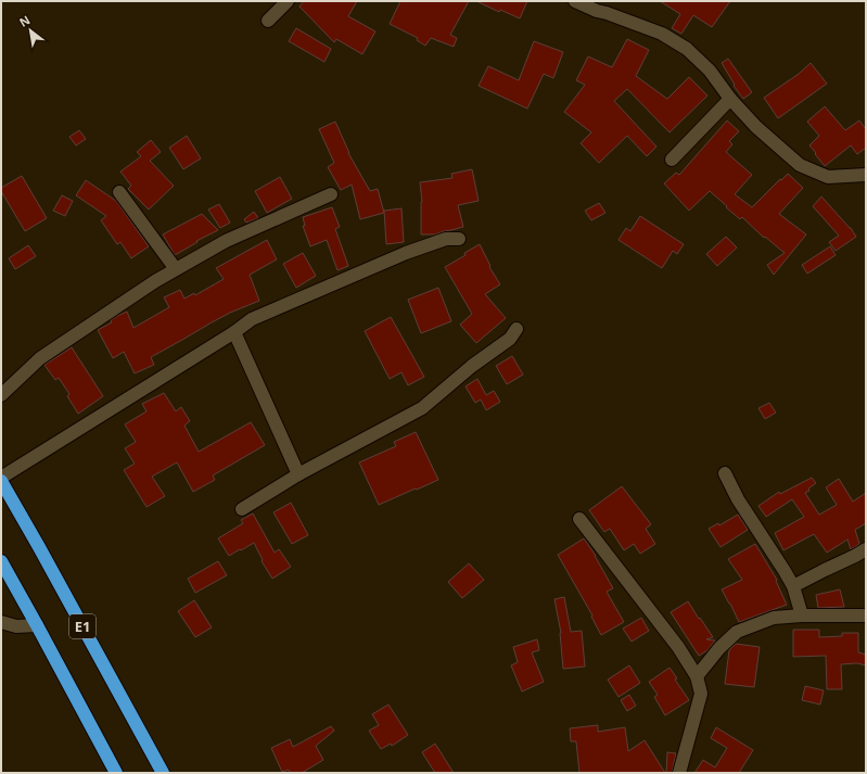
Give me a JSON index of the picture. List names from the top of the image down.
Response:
{
  "streets": {
    "highway": ["E1"]
  },
  "north": "top left"
}
